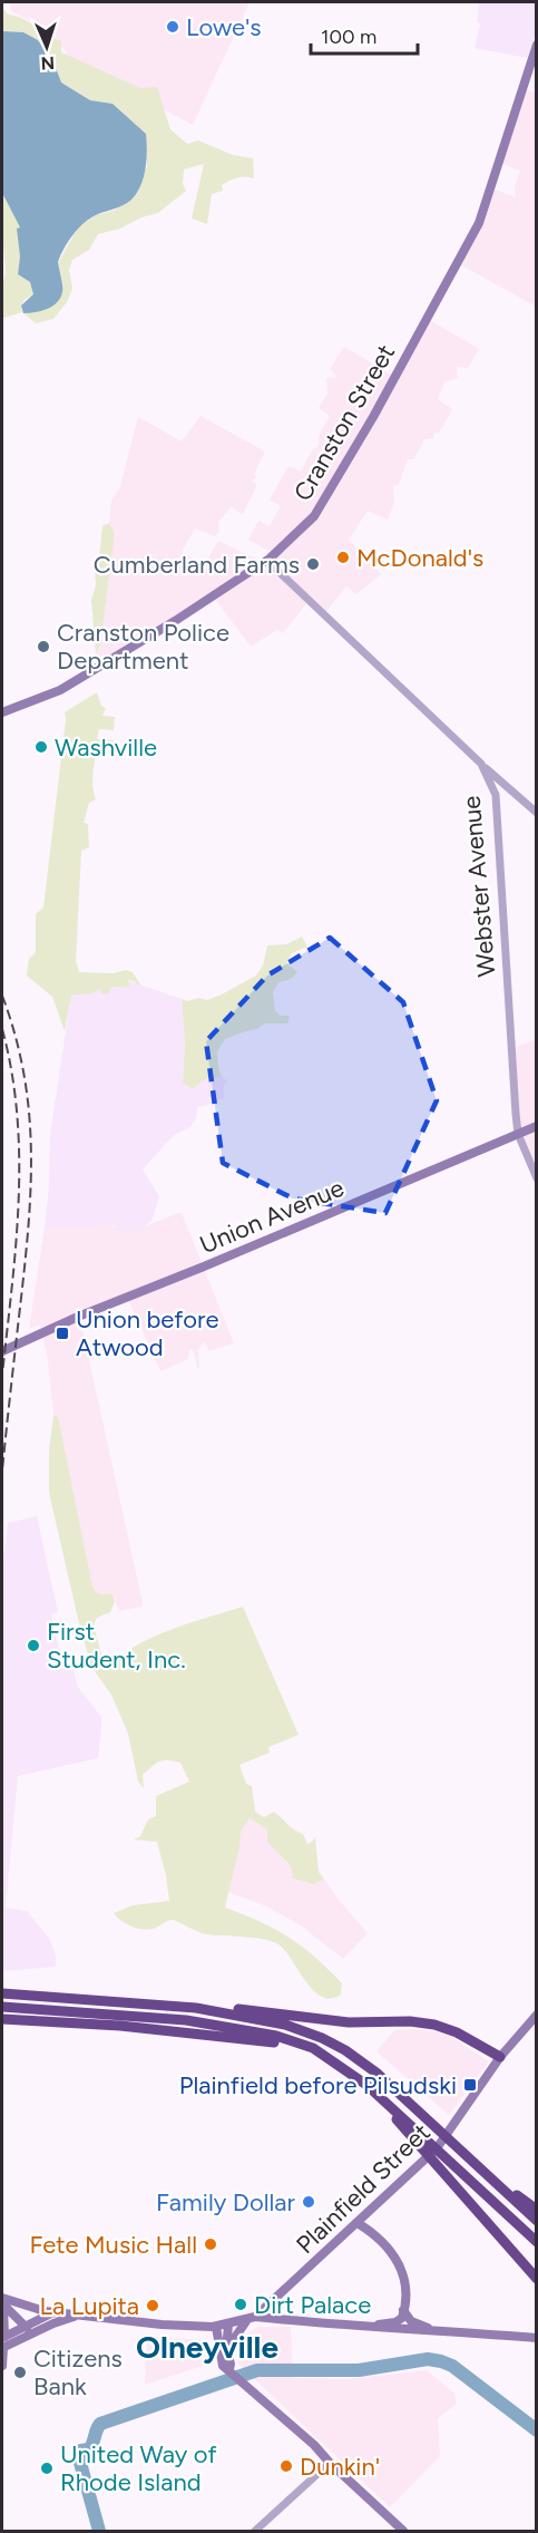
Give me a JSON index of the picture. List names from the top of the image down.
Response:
{
  "streets": {
    "main road": ["Cranston Street", "Union Avenue", "Plainfield Street"],
    "street": ["Webster Avenue"]
  },
  "crossings": [
    ["Cranston Street", "Webster Avenue"],
    ["Webster Avenue", "Union Avenue"]
  ],
  "districts": ["Olneyville"],
  "places": {
    "other": [
      "Lowe's",
      "McDonald's",
      "Cumberland Farms",
      "Cranston Police Department",
      "Washville",
      "First Student, Inc.",
      "Family Dollar",
      "Fete Music Hall",
      "Dirt Palace",
      "La Lupita",
      "Citizens Bank",
      "Dunkin'",
      "United Way of Rhode Island"
    ],
    "transit": ["Union before Atwood", "Plainfield before Pilsudski"]
  },
  "scale_bar": "100 m",
  "north": "bottom"
}
